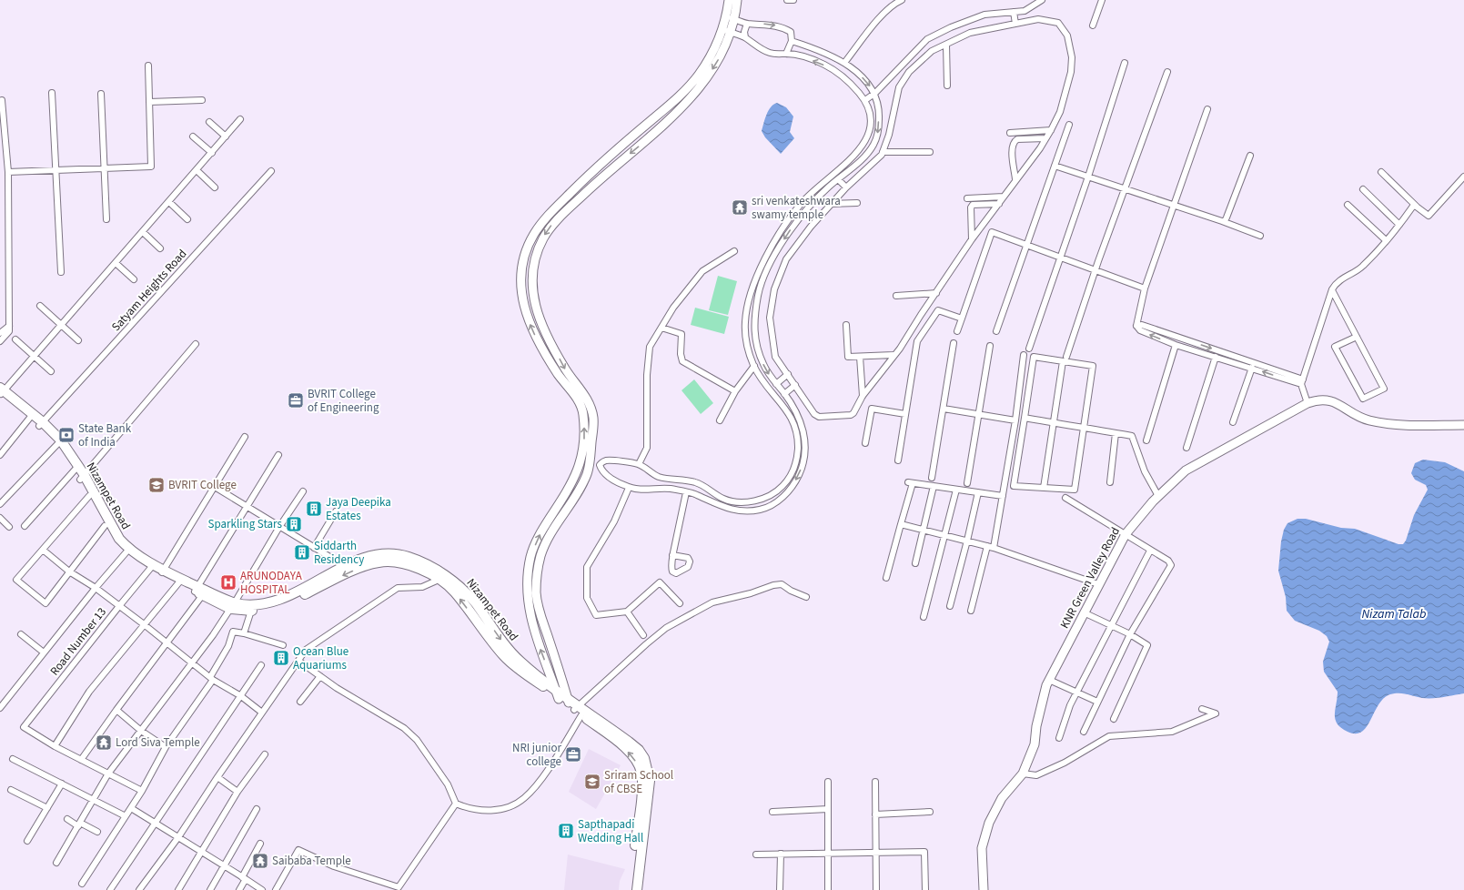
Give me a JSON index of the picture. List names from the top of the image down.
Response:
{
  "streets": {
    "main road": ["Nizampet Road"],
    "street": ["Satyam Heights Road", "KNR Green Valley Road", "Road Number 13"]
  },
  "crossings": [
    ["Satyam Heights Road", "Nizampet Road"],
    ["Nizampet Road", "Road Number 13"]
  ],
  "water": ["Nizam Talab"],
  "places": {
    "temple": ["sri venkateshwara swamy temple", "Lord Siva Temple", "Saibaba Temple"],
    "office": ["BVRIT College of Engineering", "NRI junior college"],
    "bank": ["State Bank of India"],
    "school or university": ["BVRIT College", "Sriram School of CBSE"],
    "building": [
      "Jaya Deepika Estates",
      "Sparkling Stars",
      "Siddarth Residency",
      "Ocean Blue Aquariums",
      "Sapthapadi Wedding Hall"
    ],
    "hospital": ["ARUNODAYA HOSPITAL"]
  }
}
